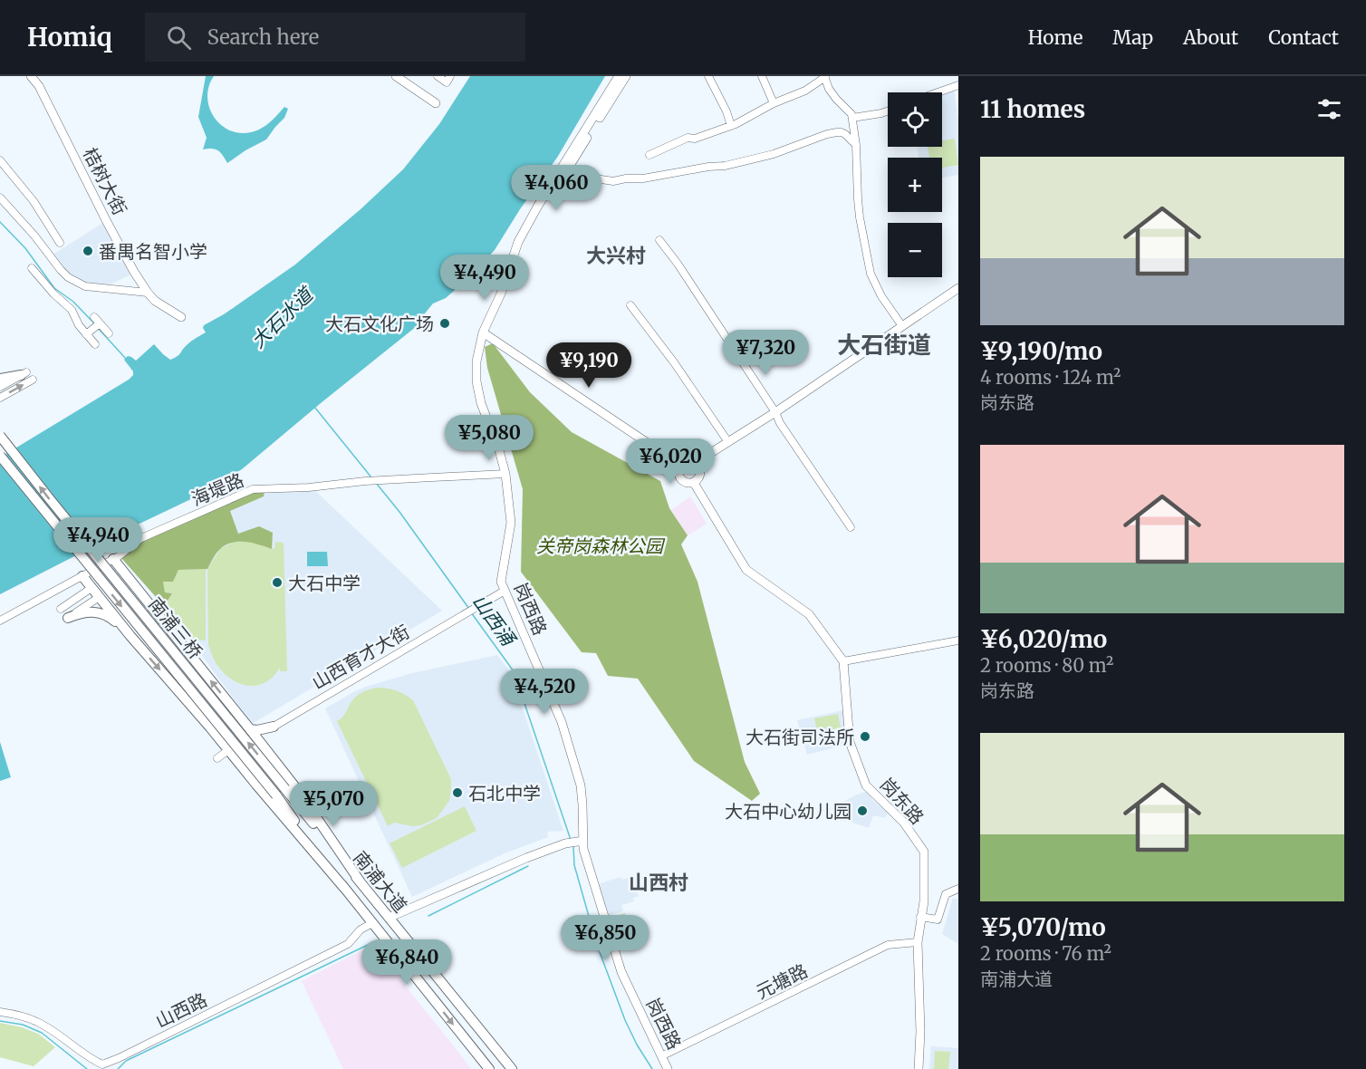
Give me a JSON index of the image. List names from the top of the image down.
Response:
{
  "streets": {
    "main road": ["南浦三桥", "南浦大道"],
    "street": [
      "桔树大街",
      "海堤路",
      "岗西路",
      "山西育才大街",
      "岗东路",
      "元塘路",
      "山西路"
    ]
  },
  "crossings": [
    ["海堤路", "岗西路"],
    ["岗西路", "山西育才大街"],
    ["岗西路", "元塘路"],
    ["南浦三桥", "南浦大道"],
    ["岗东路", "元塘路"],
    ["南浦大道", "山西路"]
  ],
  "districts": ["大兴村", "大石街道", "山西村"],
  "water": ["大石水道", "山西涌"],
  "parks": ["关帝岗森林公园"],
  "places": [
    "番禺名智小学",
    "大石文化广场",
    "大石中学",
    "大石街司法所",
    "石北中学",
    "大石中心幼儿园"
  ],
  "page": {
    "header": "Homiq",
    "search": "Search here",
    "nav": [
      "Home",
      "Map",
      "About",
      "Contact"
    ],
    "heading": "11 homes",
    "map_buttons": ["+", "−"],
    "list": [
      {
        "name": "¥9,190/mo",
        "note": "4 rooms · 124 m² · 岗东路"
      },
      {
        "name": "¥6,020/mo",
        "note": "2 rooms · 80 m² · 岗东路"
      },
      {
        "name": "¥5,070/mo",
        "note": "2 rooms · 76 m² · 南浦大道"
      }
    ],
    "price": [
      "¥4,060",
      "¥4,490",
      "¥7,320",
      "¥9,190",
      "¥5,080",
      "¥6,020",
      "¥4,940",
      "¥4,520",
      "¥5,070",
      "¥6,850",
      "¥6,840"
    ]
  }
}
